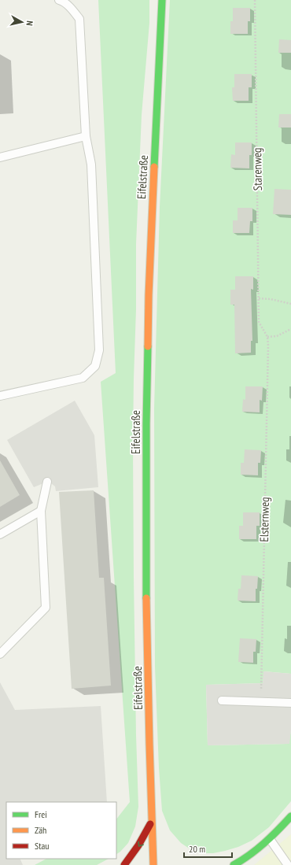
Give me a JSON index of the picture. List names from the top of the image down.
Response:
{
  "streets": {
    "street": ["Eifelstraße"],
    "path": ["Starenweg", "Elsternweg"]
  },
  "crossings": [
    ["Starenweg", "Elsternweg"]
  ],
  "legend": ["Frei", "Zäh", "Stau"],
  "scale_bar": "20 m",
  "north": "right"
}
